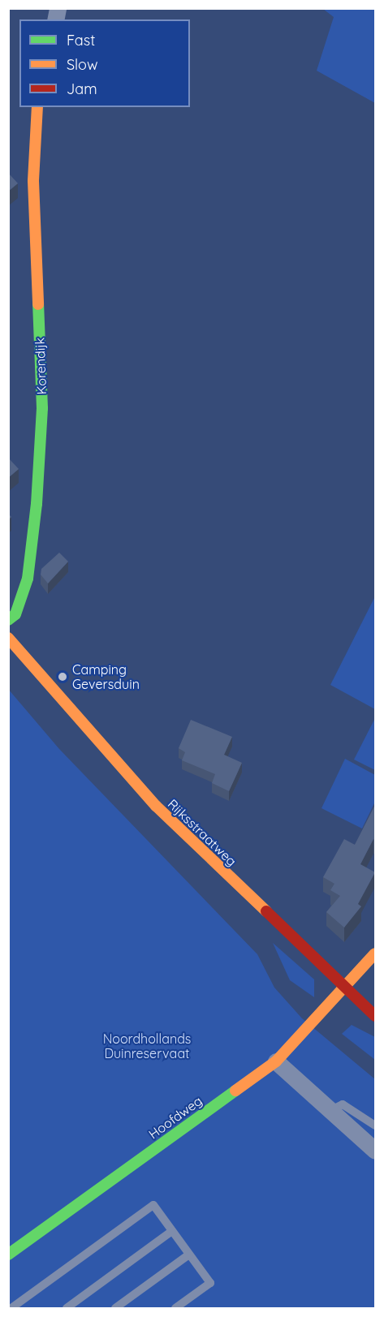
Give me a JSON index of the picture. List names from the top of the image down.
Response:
{
  "streets": {
    "street": ["Korendijk", "Rijksstraatweg", "Hoofdweg"]
  },
  "crossings": [
    ["Rijksstraatweg", "Hoofdweg"]
  ],
  "parks": ["Noordhollands Duinreservaat"],
  "places": ["Camping Geversduin"],
  "legend": ["Fast", "Slow", "Jam"]
}
